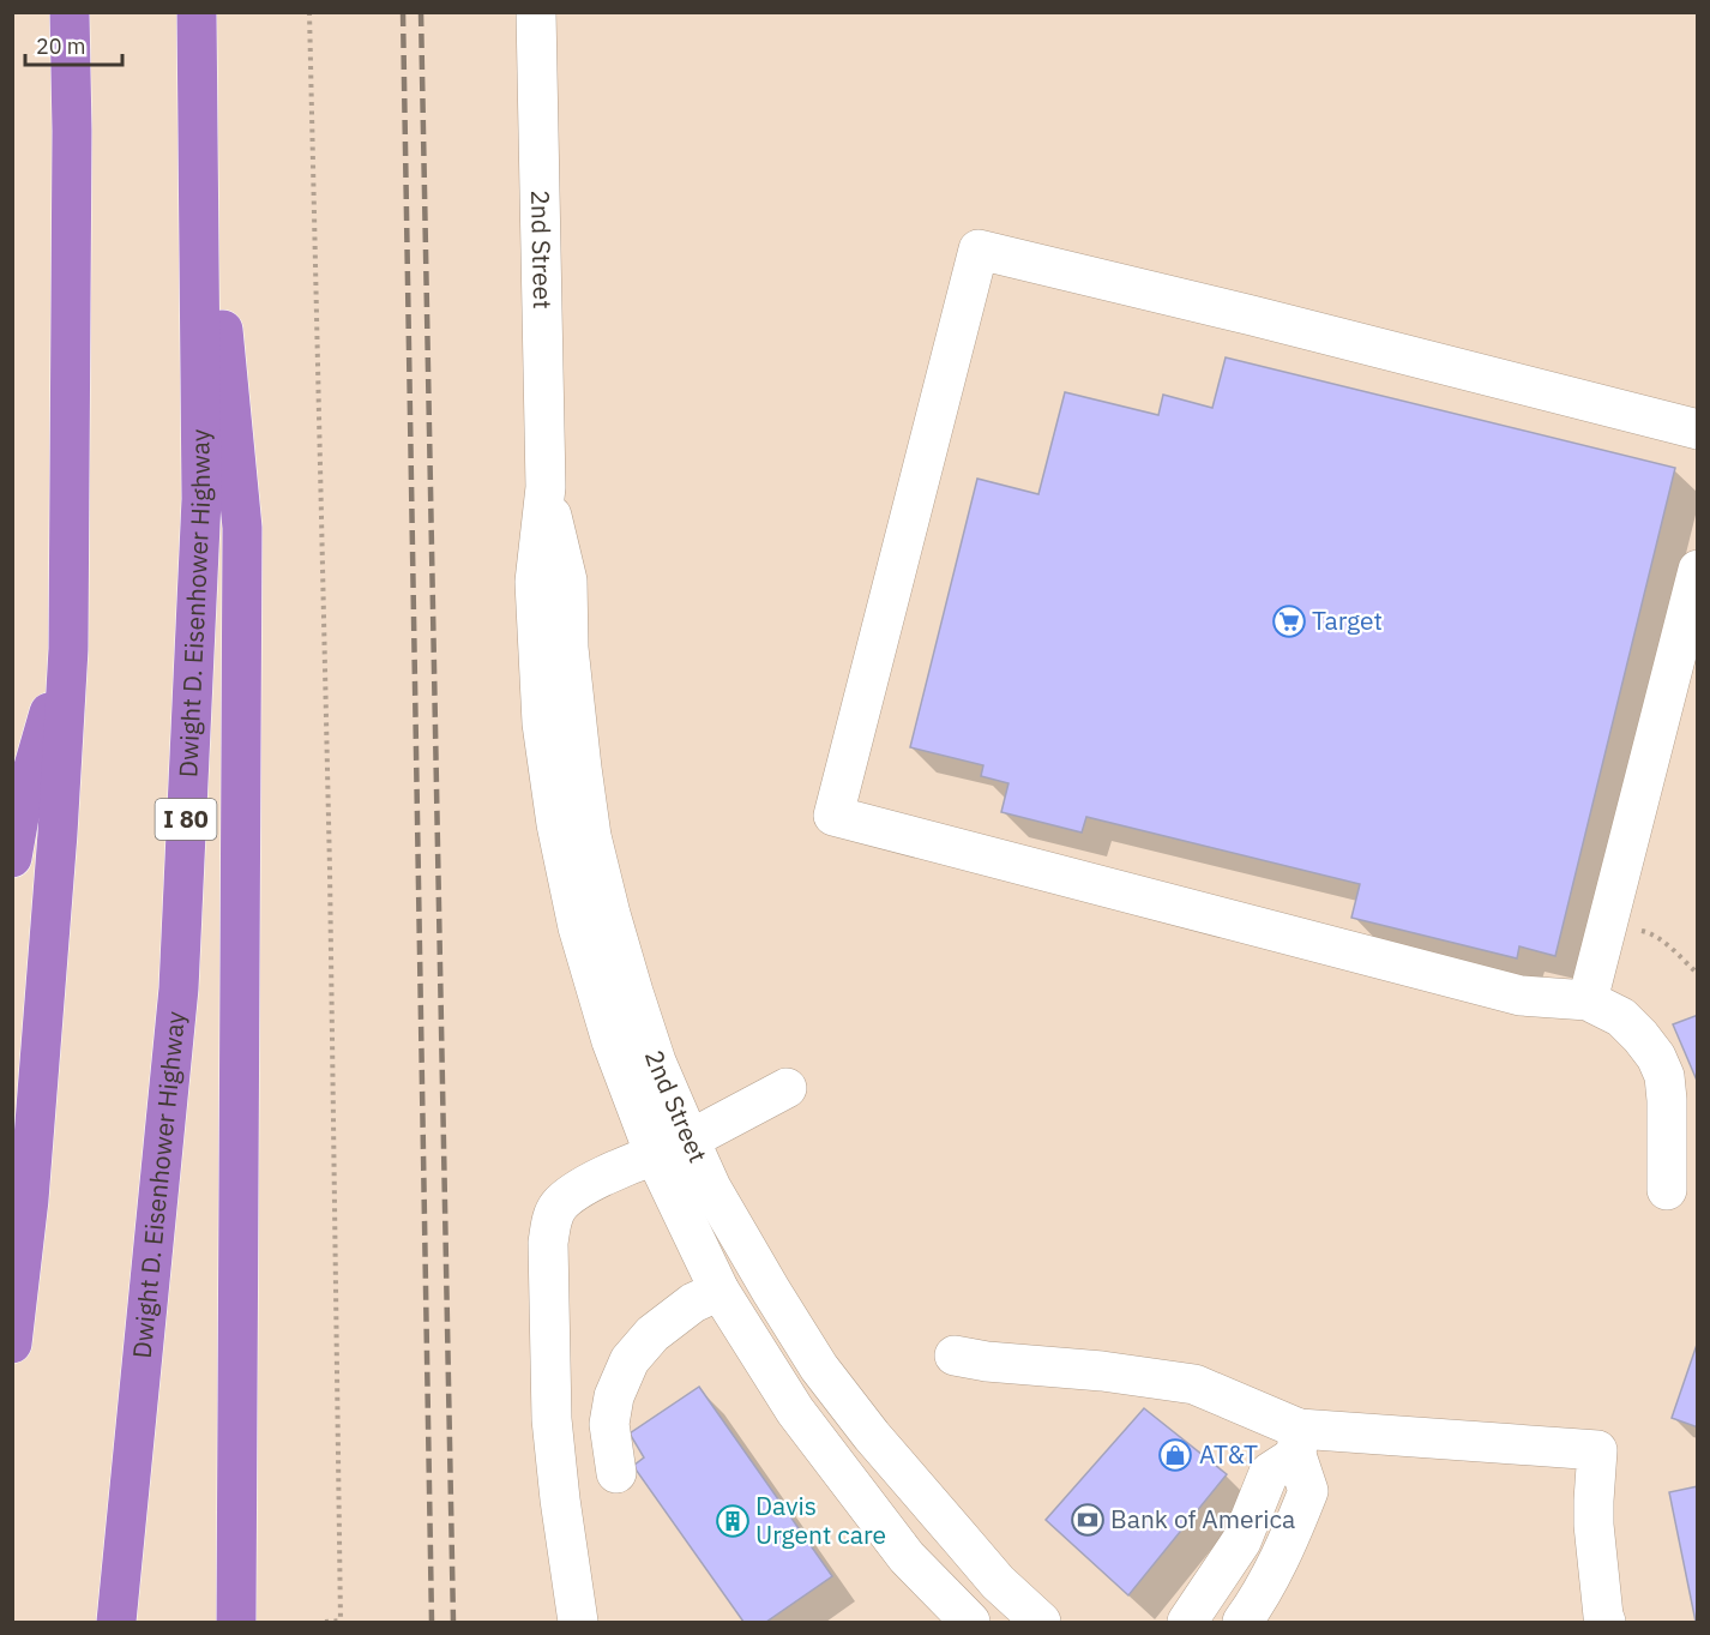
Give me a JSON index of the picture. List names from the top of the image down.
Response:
{
  "streets": {
    "highway": ["Dwight D. Eisenhower Highway", "I 80"],
    "street": ["2nd Street"]
  },
  "places": {
    "supermarket": ["Target"],
    "shop": ["AT&T"],
    "bank": ["Bank of America"],
    "building": ["Davis Urgent care"]
  },
  "scale_bar": "20 m"
}
